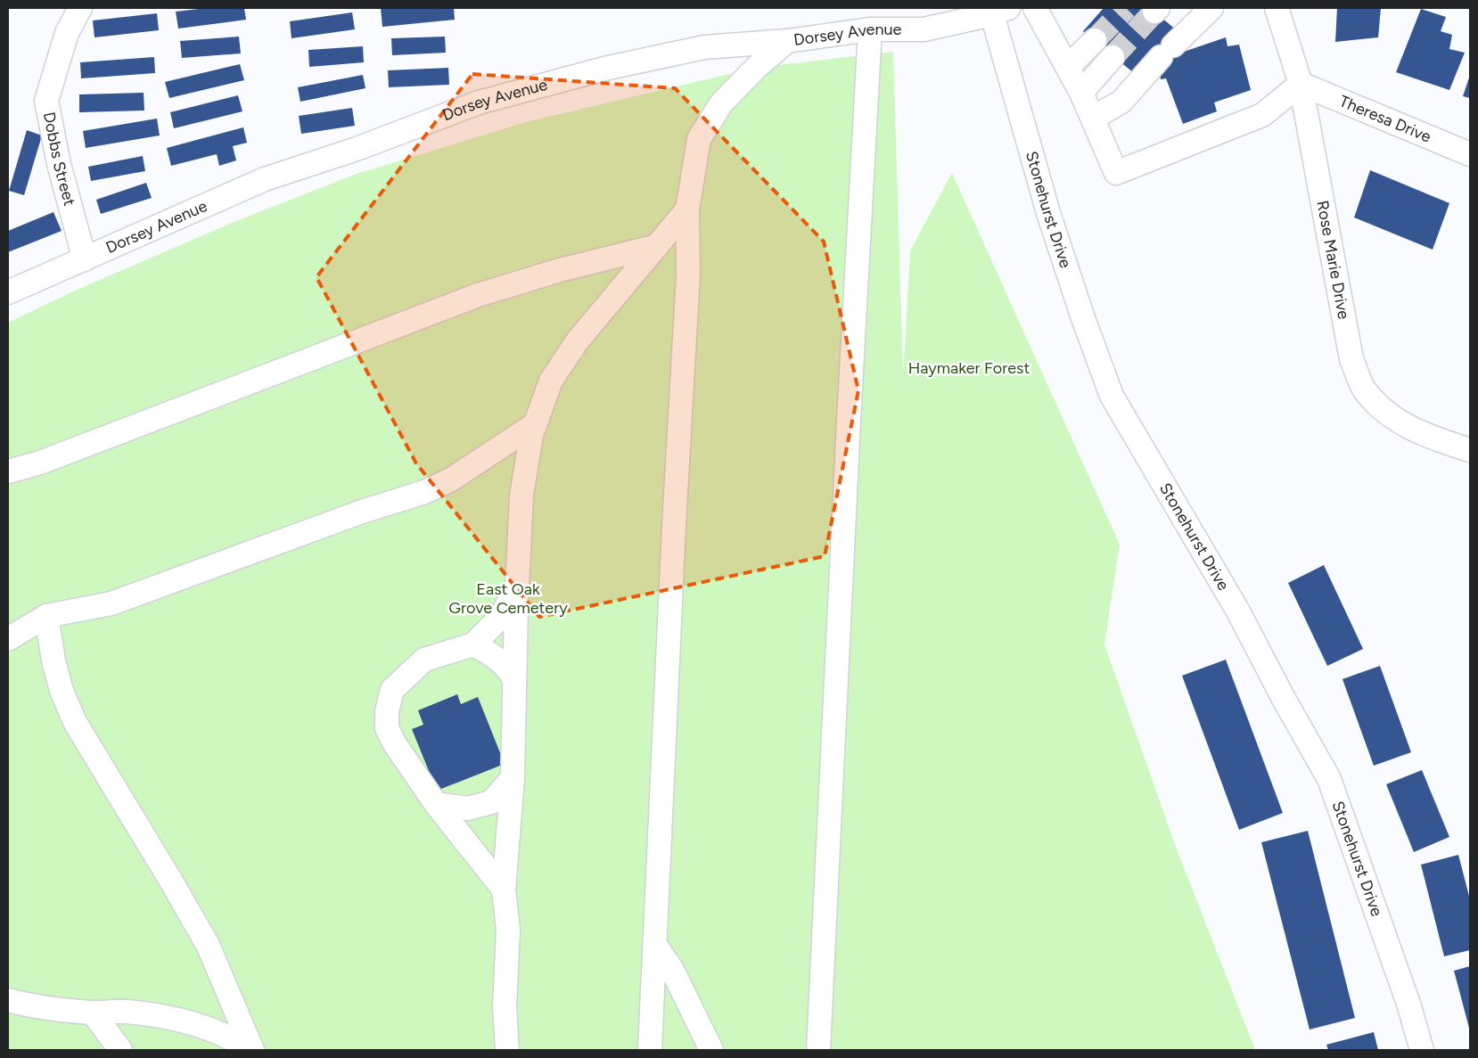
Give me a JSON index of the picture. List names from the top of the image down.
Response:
{
  "streets": {
    "street": [
      "Dorsey Avenue",
      "Theresa Drive",
      "Dobbs Street",
      "Stonehurst Drive",
      "Rose Marie Drive"
    ]
  },
  "crossings": [
    ["Dorsey Avenue", "Dobbs Street"],
    ["Dorsey Avenue", "Stonehurst Drive"],
    ["Theresa Drive", "Rose Marie Drive"]
  ],
  "parks": ["Haymaker Forest", "East Oak Grove Cemetery"]
}
